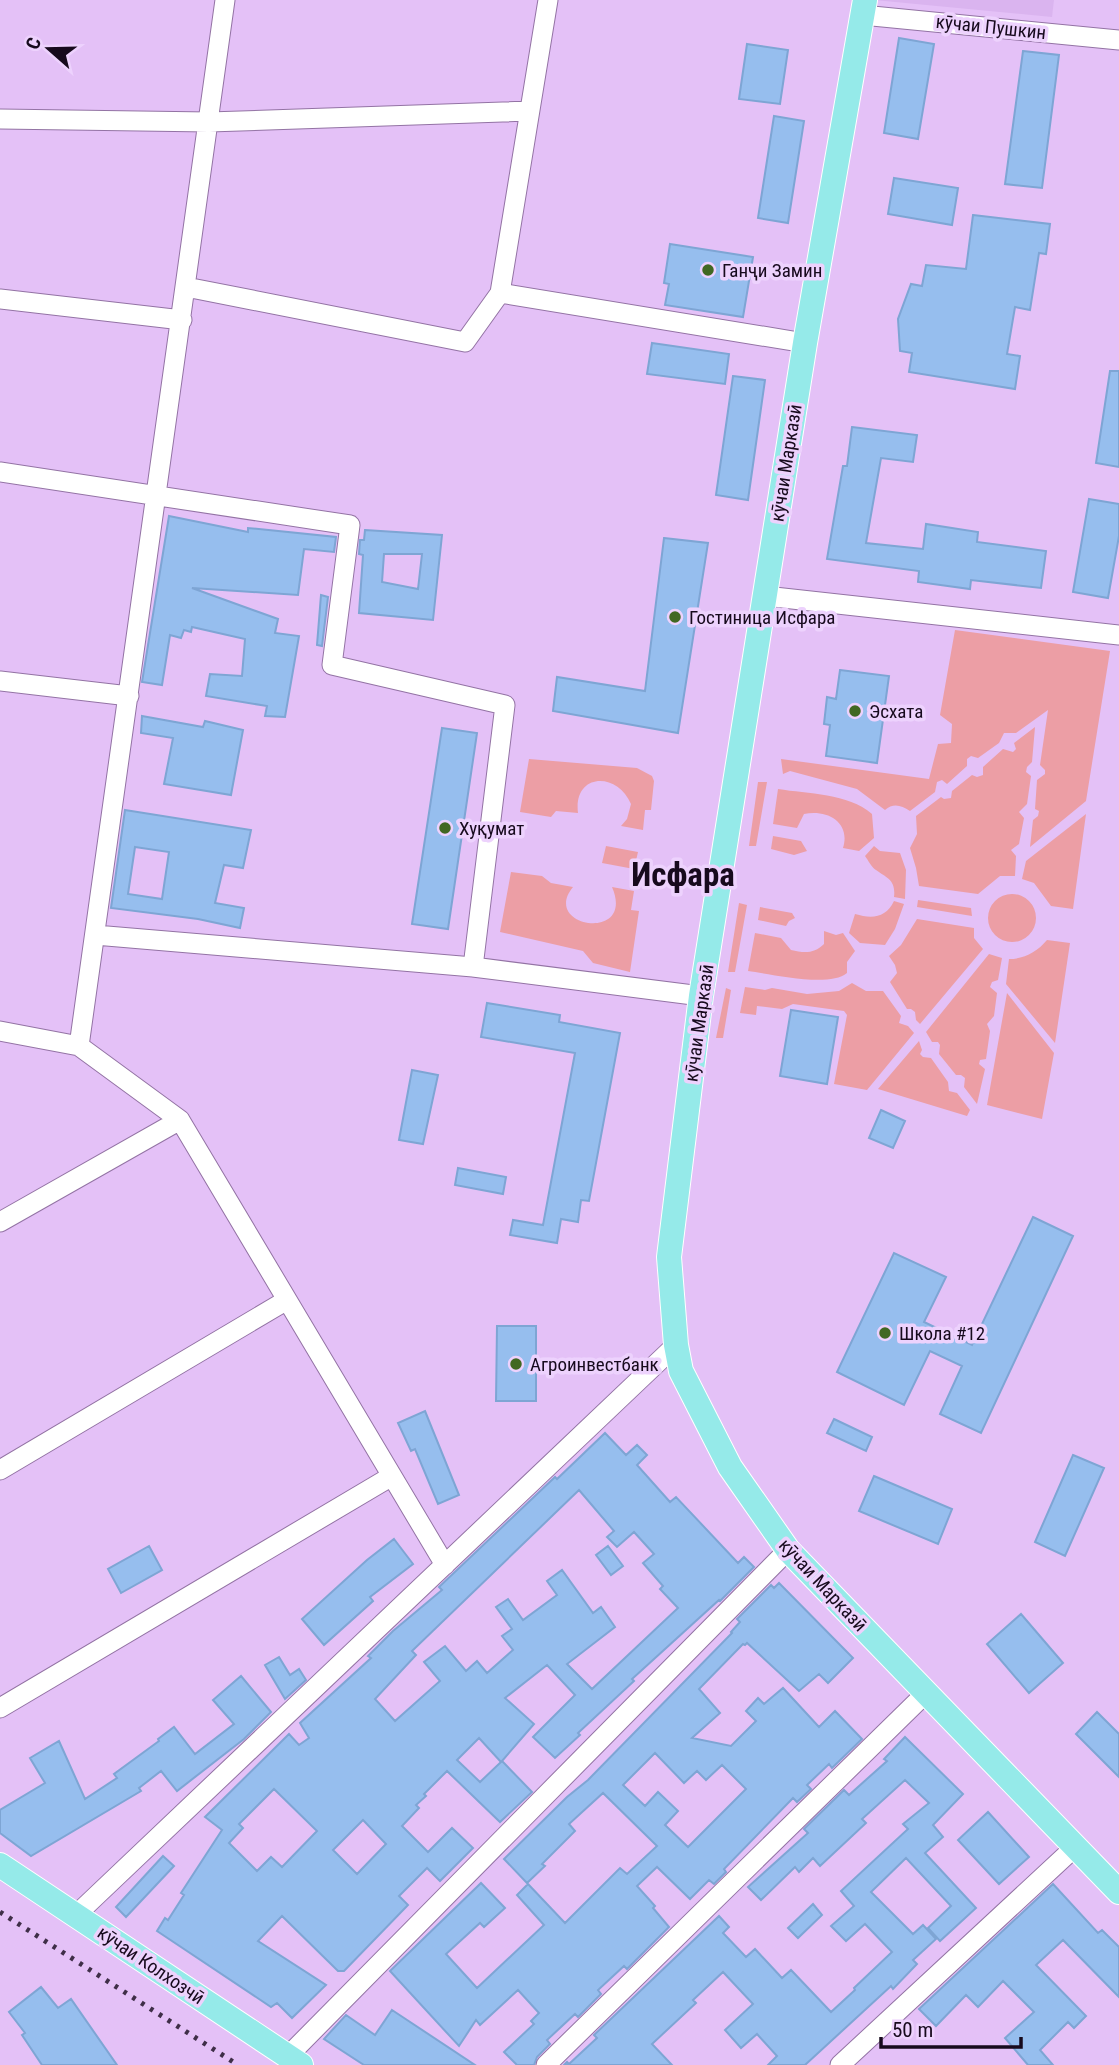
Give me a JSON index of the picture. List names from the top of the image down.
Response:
{
  "streets": {
    "main road": ["кӯчаи Марказӣ", "кӯчаи Колхозчӣ"],
    "street": ["кӯчаи Пушкин"]
  },
  "crossings": [
    ["кӯчаи Пушкин", "кӯчаи Марказӣ"]
  ],
  "districts": ["Исфара"],
  "places": [
    "Ганҷи Замин",
    "Гостиница Исфара",
    "Эсхата",
    "Хуқумат",
    "Школа #12",
    "Агроинвестбанк"
  ],
  "scale_bar": "50 m",
  "north": "left"
}
